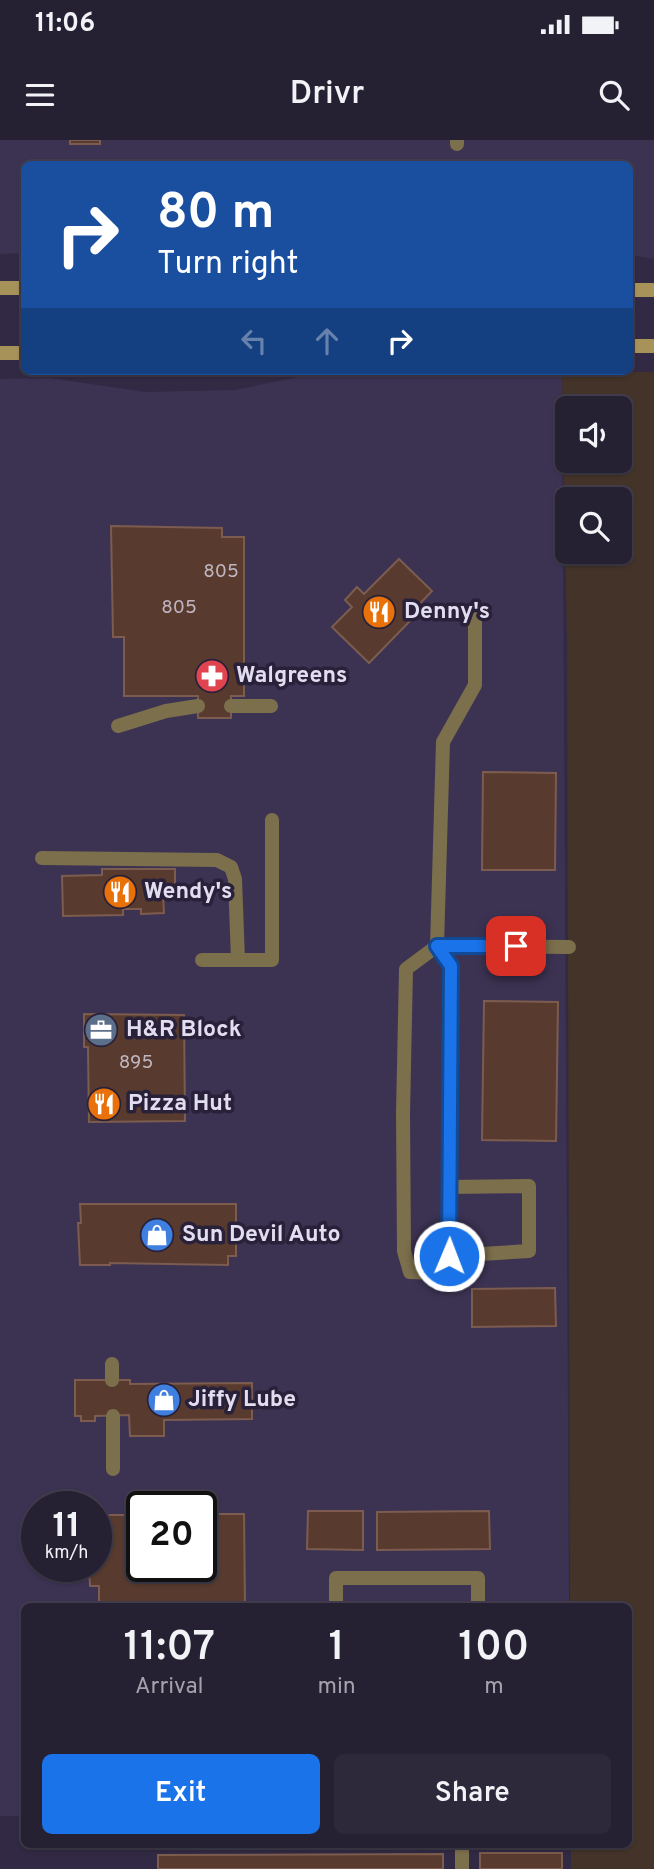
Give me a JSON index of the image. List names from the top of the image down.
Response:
{
  "places": {
    "restaurant": ["Denny's", "Wendy's", "Pizza Hut"],
    "pharmacy": ["Walgreens"],
    "office": ["H&R Block"],
    "shop": ["Sun Devil Auto", "Jiffy Lube"]
  },
  "house_numbers": ["805", "805", "895"],
  "page": {
    "status": "11:06",
    "header": "Drivr",
    "turn": ["80 m", "Turn right"],
    "speed": "11 km/h",
    "limit": "20",
    "eta": [
      "11:07",
      "Arrival",
      "1",
      "min",
      "100",
      "m"
    ],
    "buttons": ["Exit", "Share"]
  }
}
